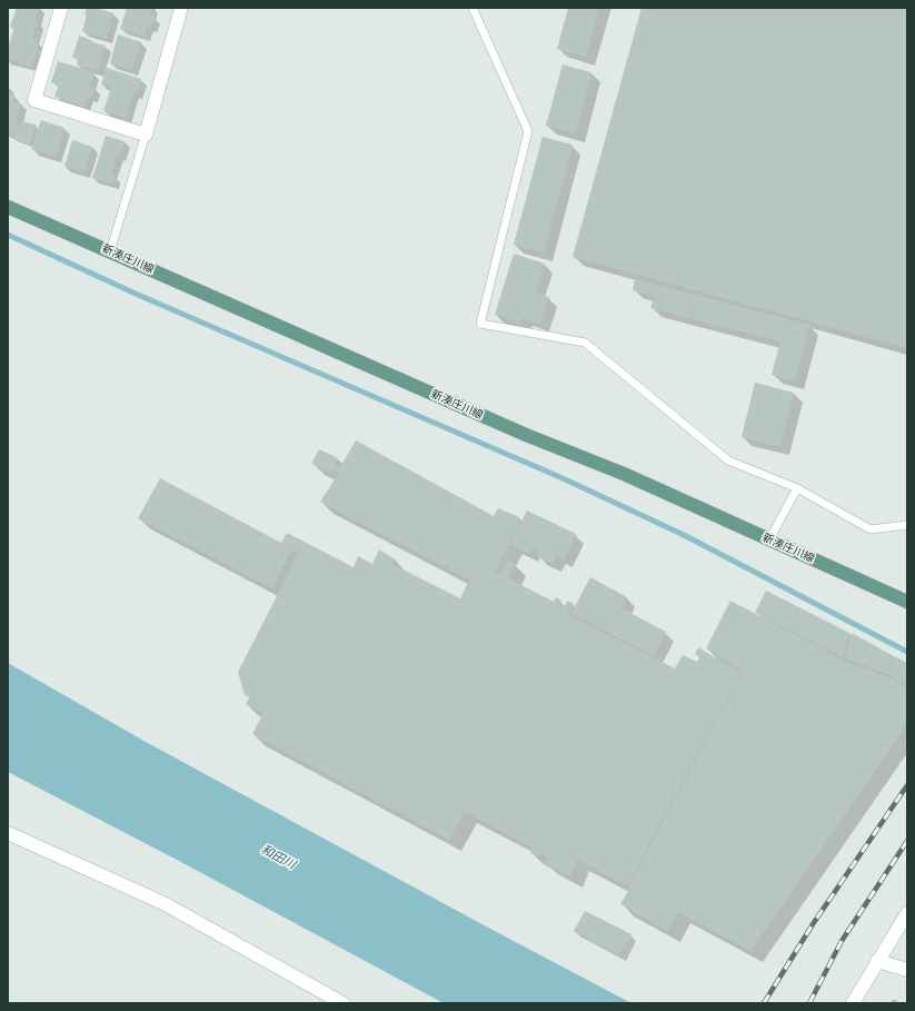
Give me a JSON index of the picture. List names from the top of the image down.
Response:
{
  "streets": {
    "main road": ["新湊庄川線"]
  },
  "water": ["和田川"]
}
